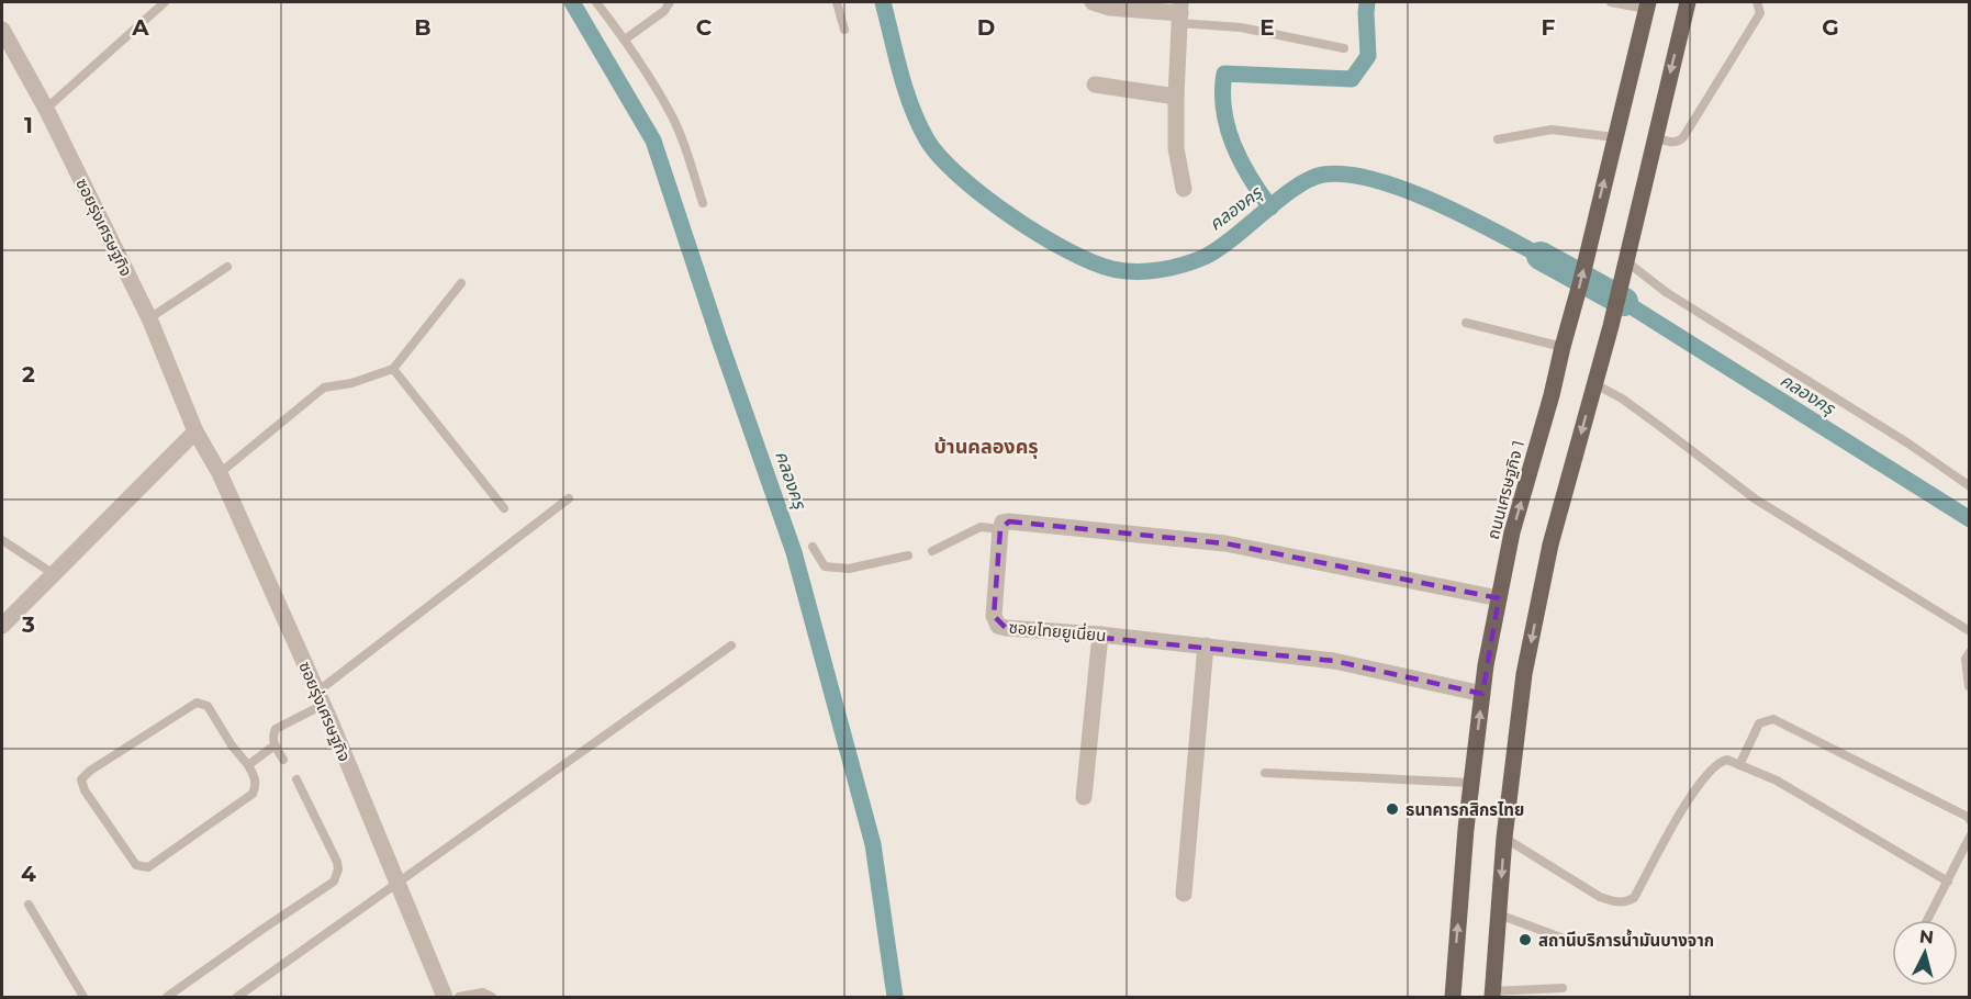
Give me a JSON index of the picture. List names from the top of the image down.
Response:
{
  "streets": {
    "main road": ["ถนนเศรษฐกิจ 1"],
    "street": ["ซอยรุ่งเศรษฐกิจ", "ซอยไทยยูเนี่ยน"]
  },
  "crossings": [
    ["ถนนเศรษฐกิจ 1", "ซอยไทยยูเนี่ยน"]
  ],
  "districts": ["บ้านคลองครุ"],
  "water": ["คลองครุ"],
  "places": ["ธนาคารกสิกรไทย", "สถานีบริการน้ำมันบางจาก"],
  "north": "top",
  "grid": {
    "columns": [
      "A",
      "B",
      "C",
      "D",
      "E",
      "F",
      "G"
    ],
    "rows": [
      "1",
      "2",
      "3",
      "4"
    ]
  }
}
